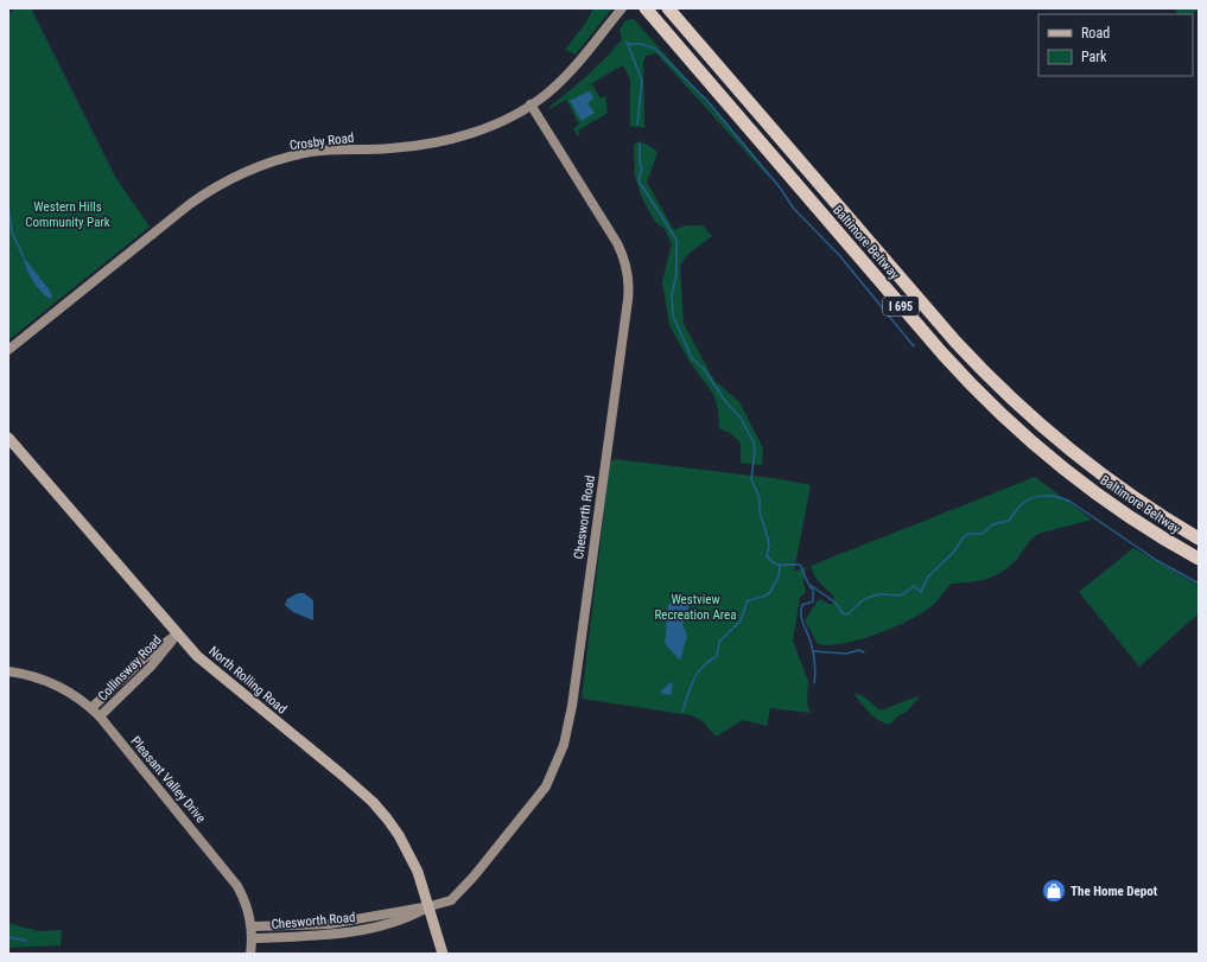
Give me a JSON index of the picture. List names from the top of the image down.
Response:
{
  "streets": {
    "highway": ["Baltimore Beltway", "I 695"],
    "main road": ["North Rolling Road"],
    "street": [
      "Crosby Road",
      "Chesworth Road",
      "Collinsway Road",
      "Pleasant Valley Drive"
    ]
  },
  "crossings": [
    ["Crosby Road", "Chesworth Road"],
    ["Chesworth Road", "North Rolling Road"],
    ["Chesworth Road", "Pleasant Valley Drive"],
    ["Collinsway Road", "North Rolling Road"],
    ["Collinsway Road", "Pleasant Valley Drive"]
  ],
  "parks": ["Western Hills Community Park", "Westview Recreation Area"],
  "places": {
    "shop": ["The Home Depot"]
  },
  "legend": ["Road", "Park"]
}
